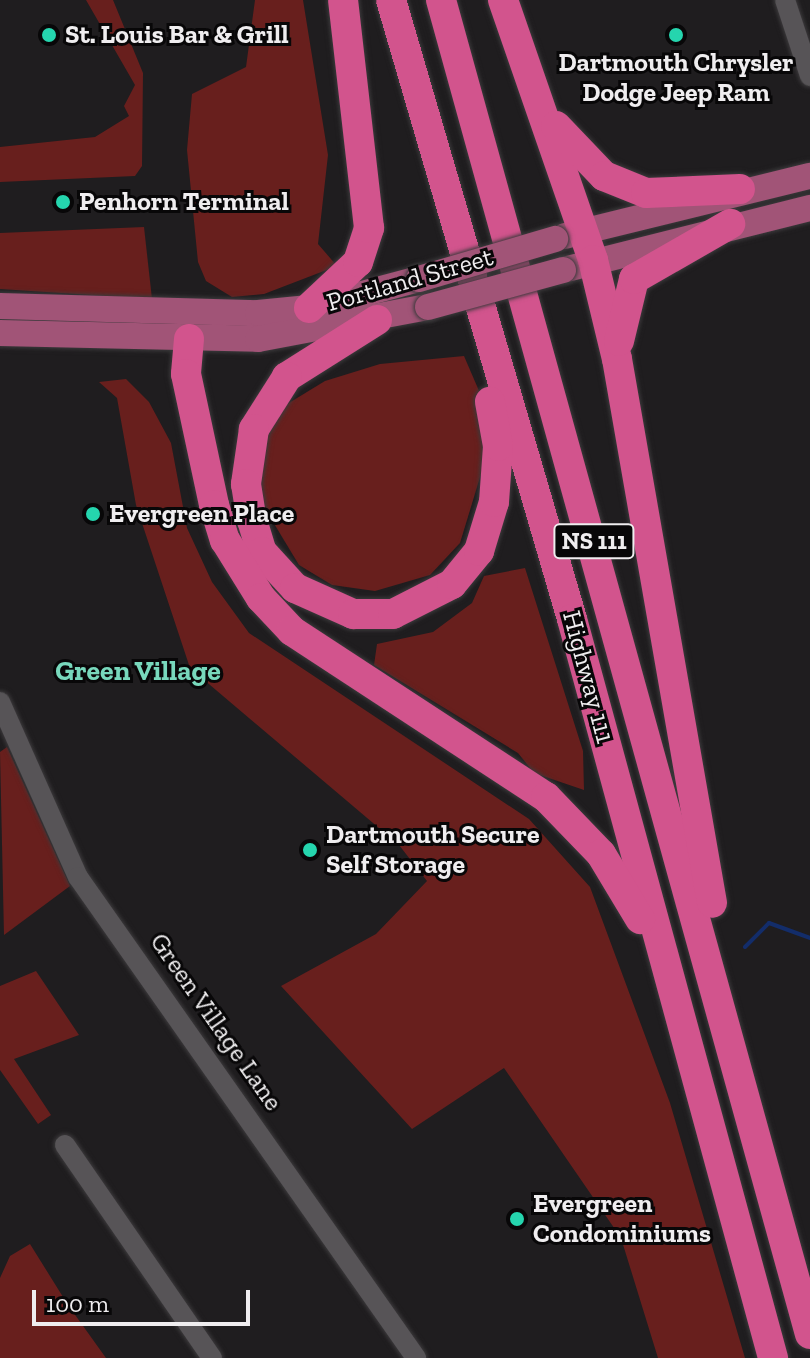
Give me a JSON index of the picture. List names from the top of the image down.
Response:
{
  "streets": {
    "highway": ["NS 111", "Highway 111"],
    "main road": ["Portland Street"],
    "street": ["Green Village Lane"]
  },
  "districts": ["Green Village"],
  "places": [
    "St. Louis Bar & Grill",
    "Dartmouth Chrysler Dodge Jeep Ram",
    "Penhorn Terminal",
    "Evergreen Place",
    "Dartmouth Secure Self Storage",
    "Evergreen Condominiums"
  ],
  "scale_bar": "100 m"
}
